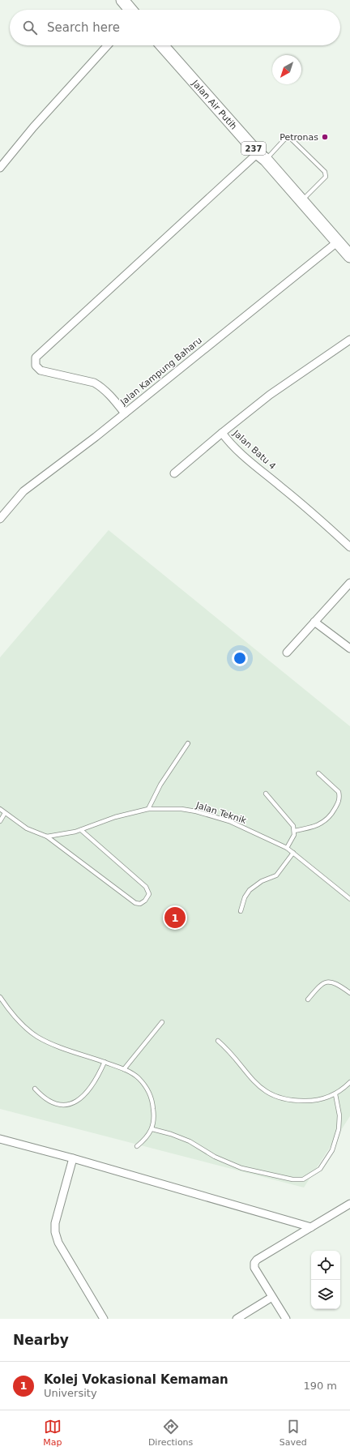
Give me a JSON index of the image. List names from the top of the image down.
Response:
{
  "streets": {
    "main road": ["Jalan Air Putih", "237"],
    "street": ["Jalan Kampung Baharu", "Jalan Batu 4"],
    "lane": ["Jalan Teknik"]
  },
  "crossings": [
    ["Jalan Air Putih", "Jalan Kampung Baharu"]
  ],
  "places": ["Petronas"],
  "north": "bottom left",
  "page": {
    "search": "Search here",
    "pins": "1",
    "heading": "Nearby",
    "list": [
      {
        "mark": "1",
        "name": "Kolej Vokasional Kemaman",
        "note": "University",
        "value": "190 m"
      }
    ],
    "nav": ["Map", "Directions", "Saved"]
  }
}
